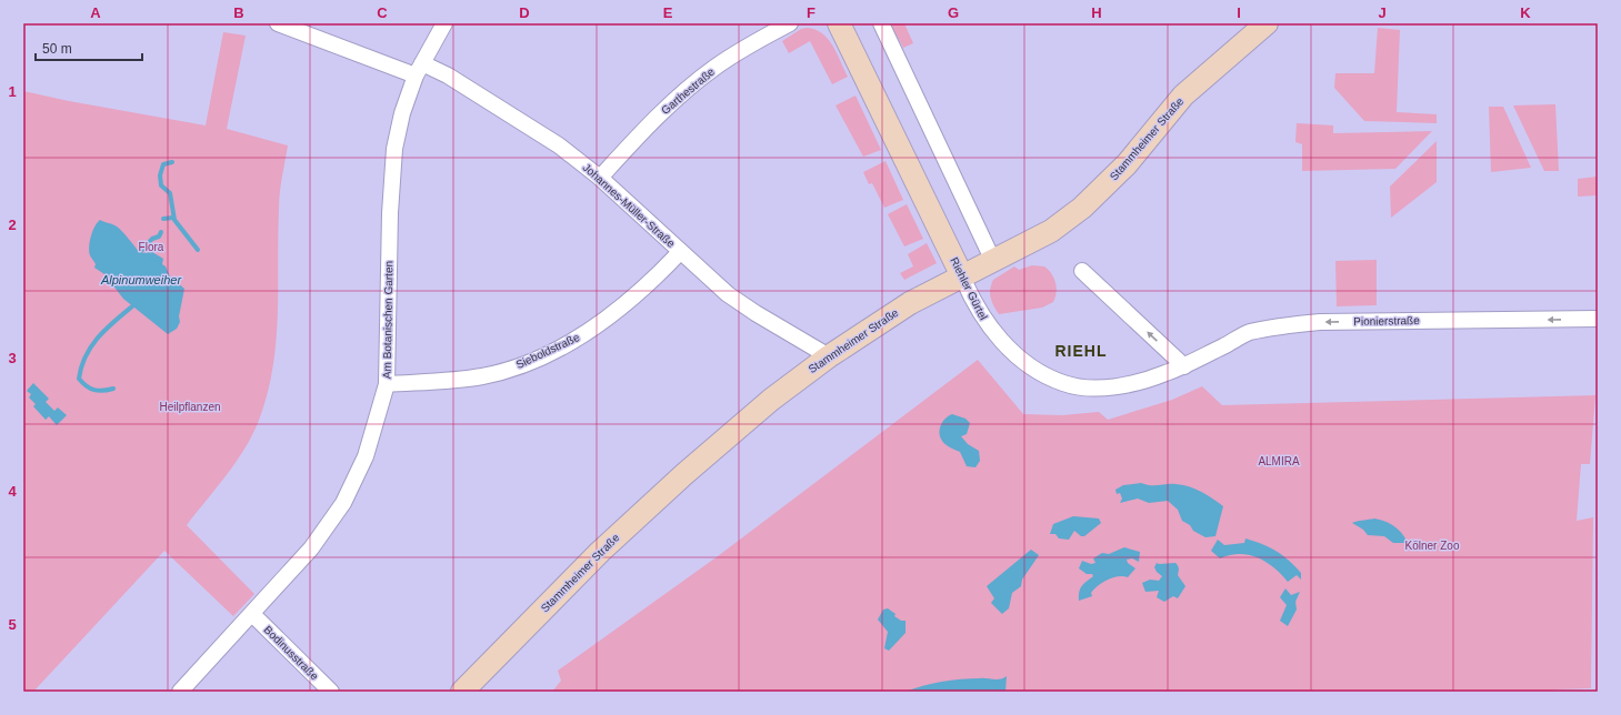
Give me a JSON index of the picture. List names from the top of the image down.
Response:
{
  "streets": {
    "street": [
      "Garthestraße",
      "Stammheimer Straße",
      "Johannes-Müller-Straße",
      "Riehler Gürtel",
      "Am Botanischen Garten",
      "Pionierstraße",
      "Sieboldstraße",
      "Bodinusstraße"
    ]
  },
  "crossings": [
    ["Garthestraße", "Johannes-Müller-Straße"],
    ["Stammheimer Straße", "Johannes-Müller-Straße"],
    ["Stammheimer Straße", "Riehler Gürtel"],
    ["Johannes-Müller-Straße", "Am Botanischen Garten"],
    ["Johannes-Müller-Straße", "Sieboldstraße"],
    ["Riehler Gürtel", "Pionierstraße"],
    ["Am Botanischen Garten", "Sieboldstraße"],
    ["Am Botanischen Garten", "Bodinusstraße"]
  ],
  "one_way": ["Pionierstraße"],
  "districts": ["RIEHL"],
  "water": ["Alpinumweiher"],
  "parks": [
    "Flora",
    "Heilpflanzen",
    "ALMIRA",
    "Kölner Zoo"
  ],
  "scale_bar": "50 m",
  "grid": {
    "columns": [
      "A",
      "B",
      "C",
      "D",
      "E",
      "F",
      "G",
      "H",
      "I",
      "J",
      "K"
    ],
    "rows": [
      "1",
      "2",
      "3",
      "4",
      "5"
    ]
  }
}
